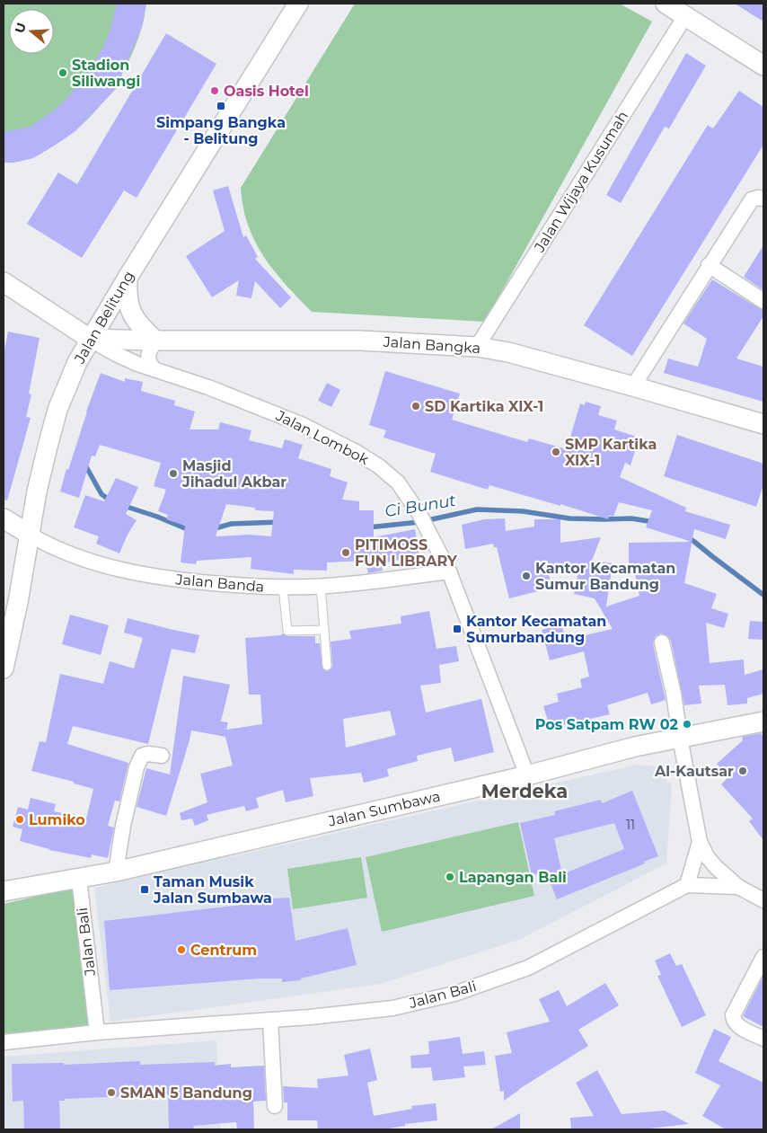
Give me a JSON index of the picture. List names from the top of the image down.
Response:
{
  "streets": {
    "street": [
      "Jalan Wijaya Kusumah",
      "Jalan Belitung",
      "Jalan Bangka",
      "Jalan Lombok",
      "Jalan Banda",
      "Jalan Sumbawa",
      "Jalan Bali"
    ]
  },
  "crossings": [
    ["Jalan Wijaya Kusumah", "Jalan Bangka"],
    ["Jalan Belitung", "Jalan Bangka"],
    ["Jalan Belitung", "Jalan Lombok"],
    ["Jalan Belitung", "Jalan Banda"],
    ["Jalan Bangka", "Jalan Lombok"],
    ["Jalan Lombok", "Jalan Banda"],
    ["Jalan Lombok", "Jalan Sumbawa"],
    ["Jalan Sumbawa", "Jalan Bali"]
  ],
  "districts": ["Merdeka"],
  "water": ["Ci Bunut"],
  "places": {
    "other": [
      "Stadion Siliwangi",
      "Oasis Hotel",
      "SD Kartika XIX-1",
      "SMP Kartika XIX-1",
      "Masjid Jihadul Akbar",
      "PITIMOSS FUN LIBRARY",
      "Kantor Kecamatan Sumur Bandung",
      "Pos Satpam RW 02",
      "Al-Kautsar",
      "Lumiko",
      "Lapangan Bali",
      "Centrum",
      "SMAN 5 Bandung"
    ],
    "transit": ["Simpang Bangka - Belitung", "Kantor Kecamatan Sumurbandung", "Taman Musik Jalan Sumbawa"]
  },
  "house_numbers": ["11"],
  "north": "left"
}
